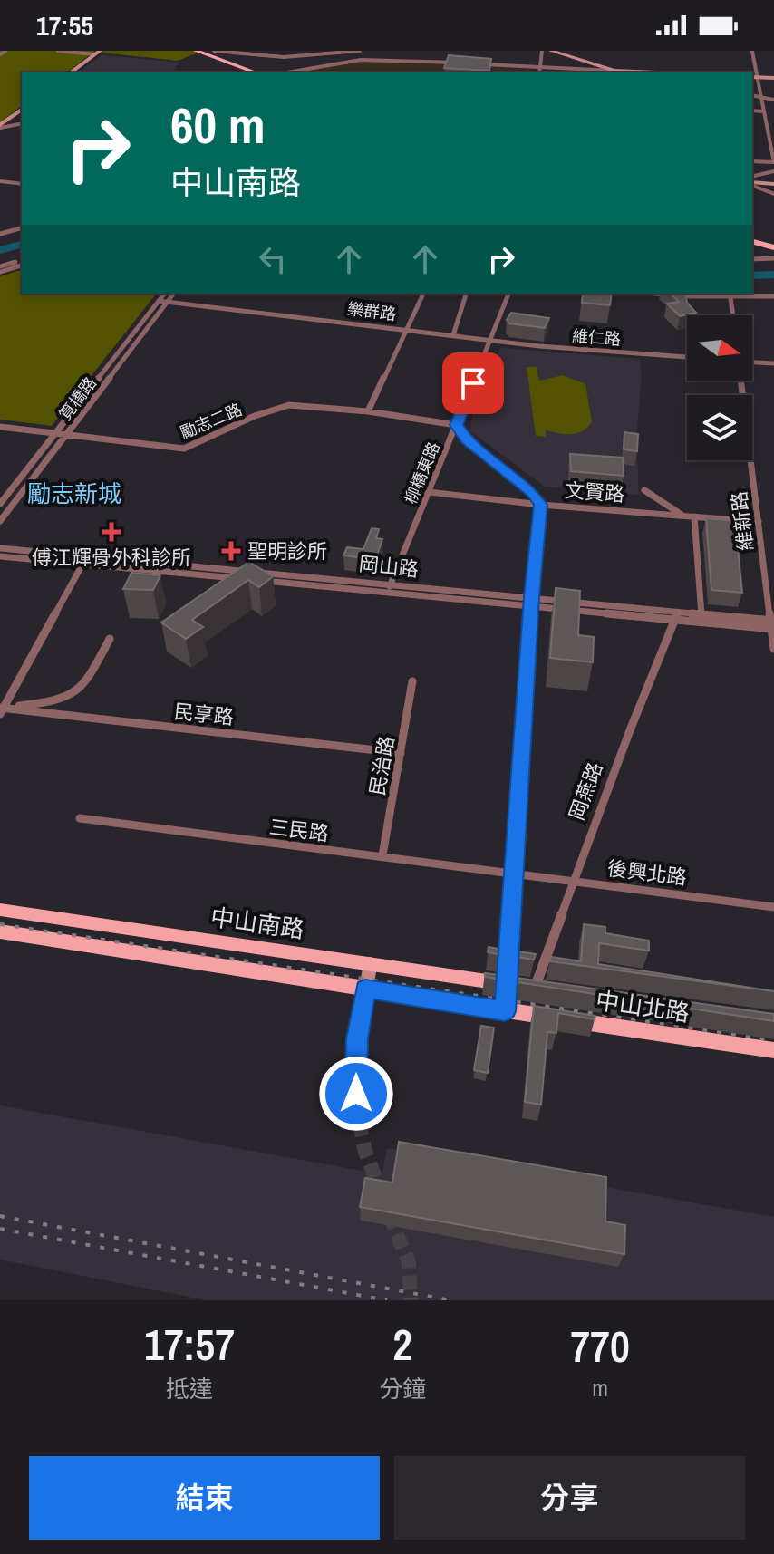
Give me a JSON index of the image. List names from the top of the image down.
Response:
{
  "streets": {
    "main road": ["中山南路", "中山北路"],
    "street": [
      "樂群路",
      "維仁路",
      "筧橋路",
      "勵志二路",
      "柳橋東路",
      "文賢路",
      "維新路",
      "岡山路",
      "民享路",
      "民治路",
      "岡燕路",
      "三民路",
      "後興北路"
    ]
  },
  "crossings": [
    ["樂群路", "維仁路"],
    ["樂群路", "筧橋路"],
    ["維仁路", "柳橋東路"],
    ["筧橋路", "勵志二路"],
    ["柳橋東路", "文賢路"],
    ["柳橋東路", "岡山路"],
    ["文賢路", "維新路"],
    ["維新路", "岡山路"],
    ["岡山路", "岡燕路"],
    ["民享路", "民治路"],
    ["民治路", "三民路"],
    ["岡燕路", "後興北路"],
    ["三民路", "後興北路"]
  ],
  "districts": ["勵志新城"],
  "places": {
    "health": ["傅江輝骨外科診所", "聖明診所"]
  },
  "north": "right",
  "page": {
    "status": "17:55",
    "turn": ["60 m", "中山南路"],
    "eta": [
      "17:57",
      "抵達",
      "2",
      "分鐘",
      "770",
      "m"
    ],
    "buttons": ["結束", "分享"]
  }
}
